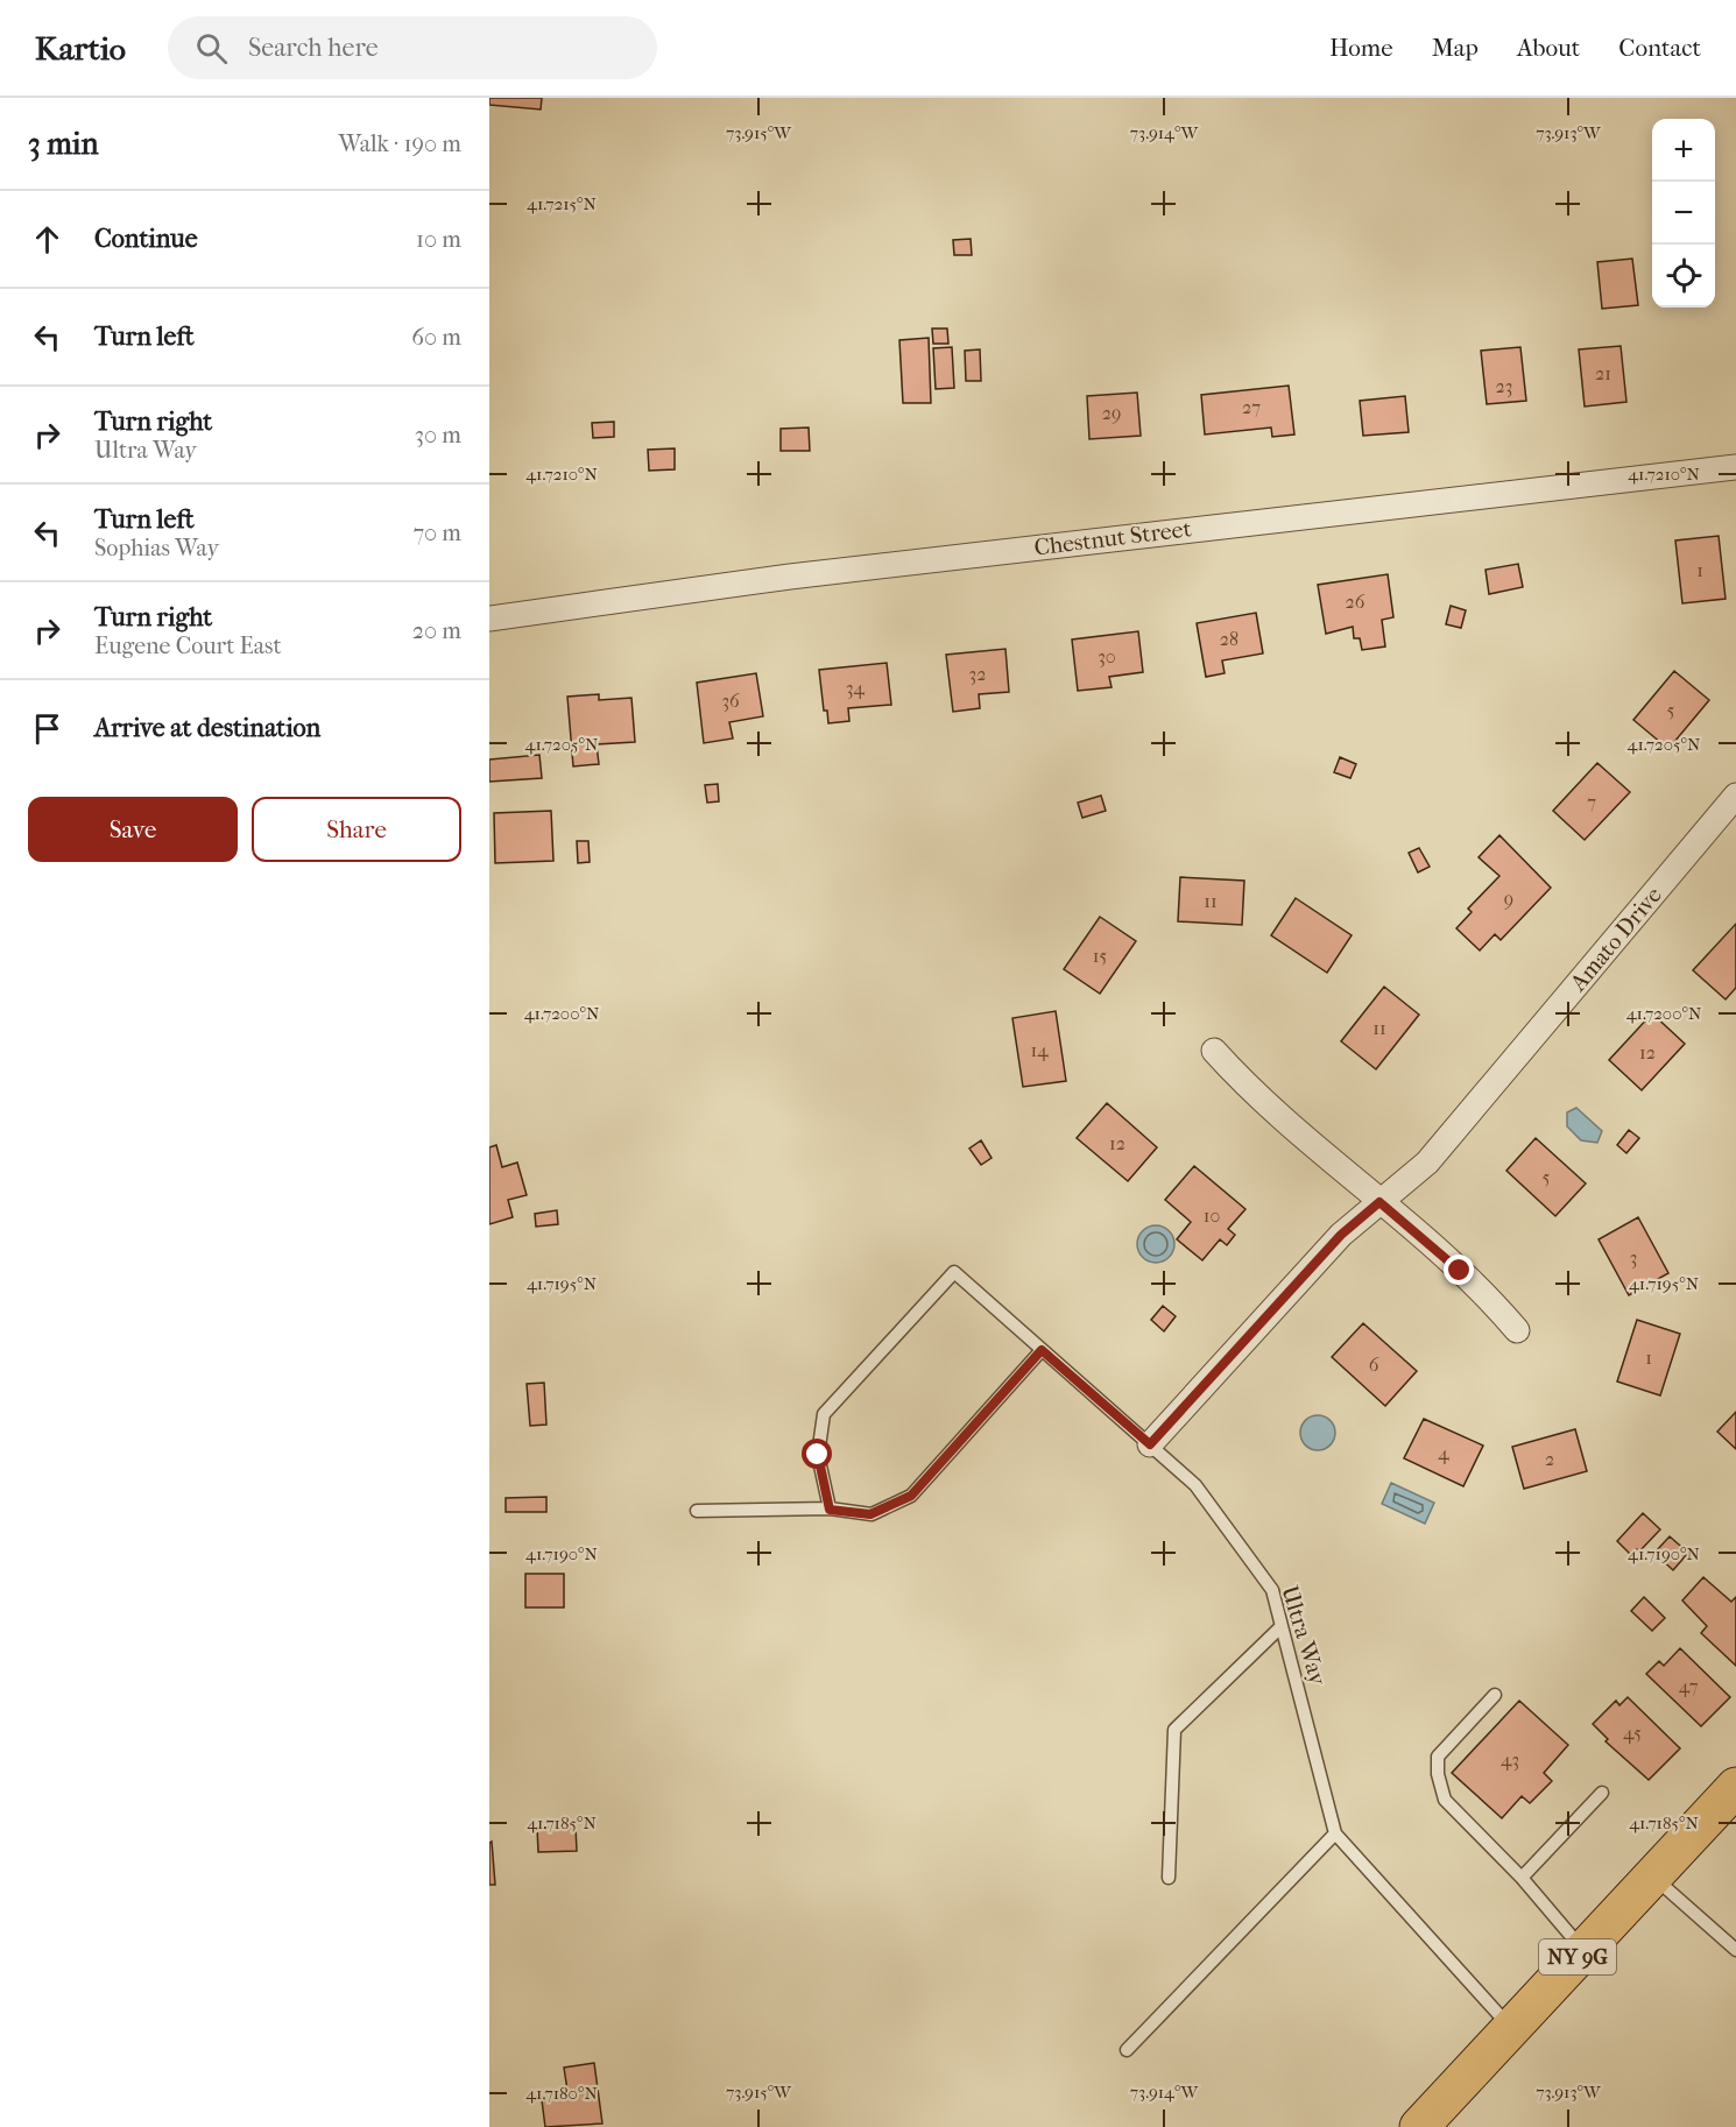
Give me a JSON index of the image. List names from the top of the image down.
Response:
{
  "streets": {
    "main road": ["NY 9G"],
    "street": ["Chestnut Street", "Amato Drive"],
    "lane": ["Ultra Way"]
  },
  "crossings": [
    ["Amato Drive", "Ultra Way"],
    ["Ultra Way", "NY 9G"]
  ],
  "house_numbers": [
    "21",
    "23",
    "27",
    "29",
    "1",
    "26",
    "28",
    "30",
    "32",
    "34",
    "36",
    "5",
    "7",
    "9",
    "11",
    "15",
    "11",
    "14",
    "12",
    "12",
    "5",
    "10",
    "3",
    "1",
    "6",
    "4",
    "2",
    "47",
    "45",
    "43"
  ],
  "page": {
    "header": "Kartio",
    "search": "Search here",
    "nav": [
      "Home",
      "Map",
      "About",
      "Contact"
    ],
    "heading": ["3 min", "Walk · 190 m"],
    "map_buttons": ["+", "−"],
    "list": [
      ["Continue", "10 m"],
      ["Turn left", "60 m"],
      ["Turn right", "Ultra Way", "30 m"],
      ["Turn left", "Sophias Way", "70 m"],
      ["Turn right", "Eugene Court East", "20 m"],
      "Arrive at destination"
    ],
    "buttons": ["Save", "Share"]
  },
  "coordinates": [
    "73.915°W",
    "73.914°W",
    "73.913°W",
    "41.7215°N",
    "41.7210°N",
    "41.7205°N",
    "41.7200°N",
    "41.7195°N",
    "41.7190°N",
    "41.7185°N",
    "41.7180°N"
  ]
}
